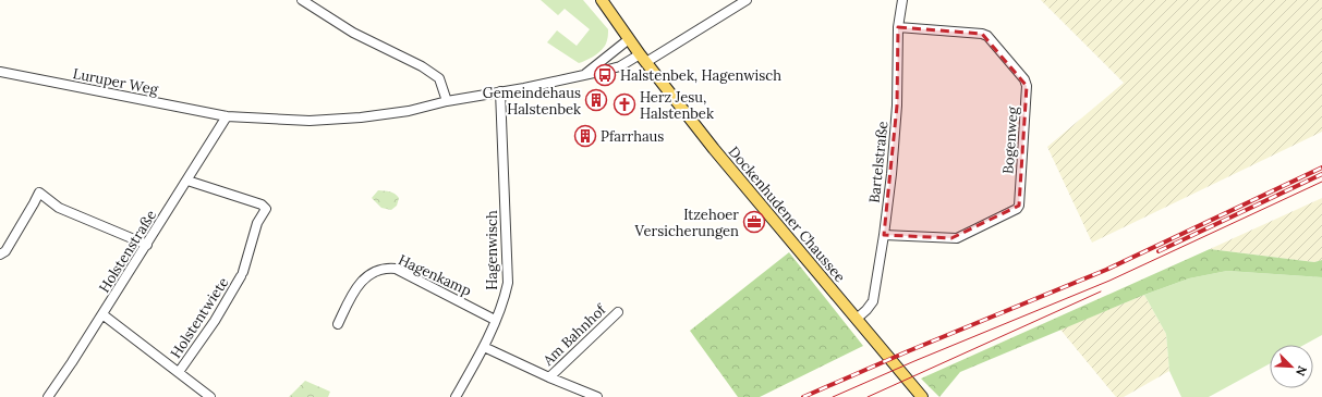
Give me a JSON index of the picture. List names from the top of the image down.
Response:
{
  "streets": {
    "main road": ["Dockenhudener Chaussee"],
    "street": [
      "Luruper Weg",
      "Bogenweg",
      "Bartelstraße",
      "Hagenwisch",
      "Holstenstraße",
      "Hagenkamp",
      "Holstentwiete",
      "Am Bahnhof"
    ]
  },
  "crossings": [
    ["Luruper Weg", "Dockenhudener Chaussee"],
    ["Luruper Weg", "Hagenwisch"],
    ["Luruper Weg", "Holstenstraße"],
    ["Bogenweg", "Bartelstraße"],
    ["Bartelstraße", "Dockenhudener Chaussee"],
    ["Hagenwisch", "Hagenkamp"],
    ["Hagenwisch", "Am Bahnhof"],
    ["Holstenstraße", "Holstentwiete"]
  ],
  "places": {
    "bus stop": ["Halstenbek, Hagenwisch"],
    "building": ["Gemeindehaus Halstenbek", "Pfarrhaus"],
    "church": ["Herz Jesu, Halstenbek"],
    "office": ["Itzehoer Versicherungen"]
  },
  "north": "bottom right"
}
